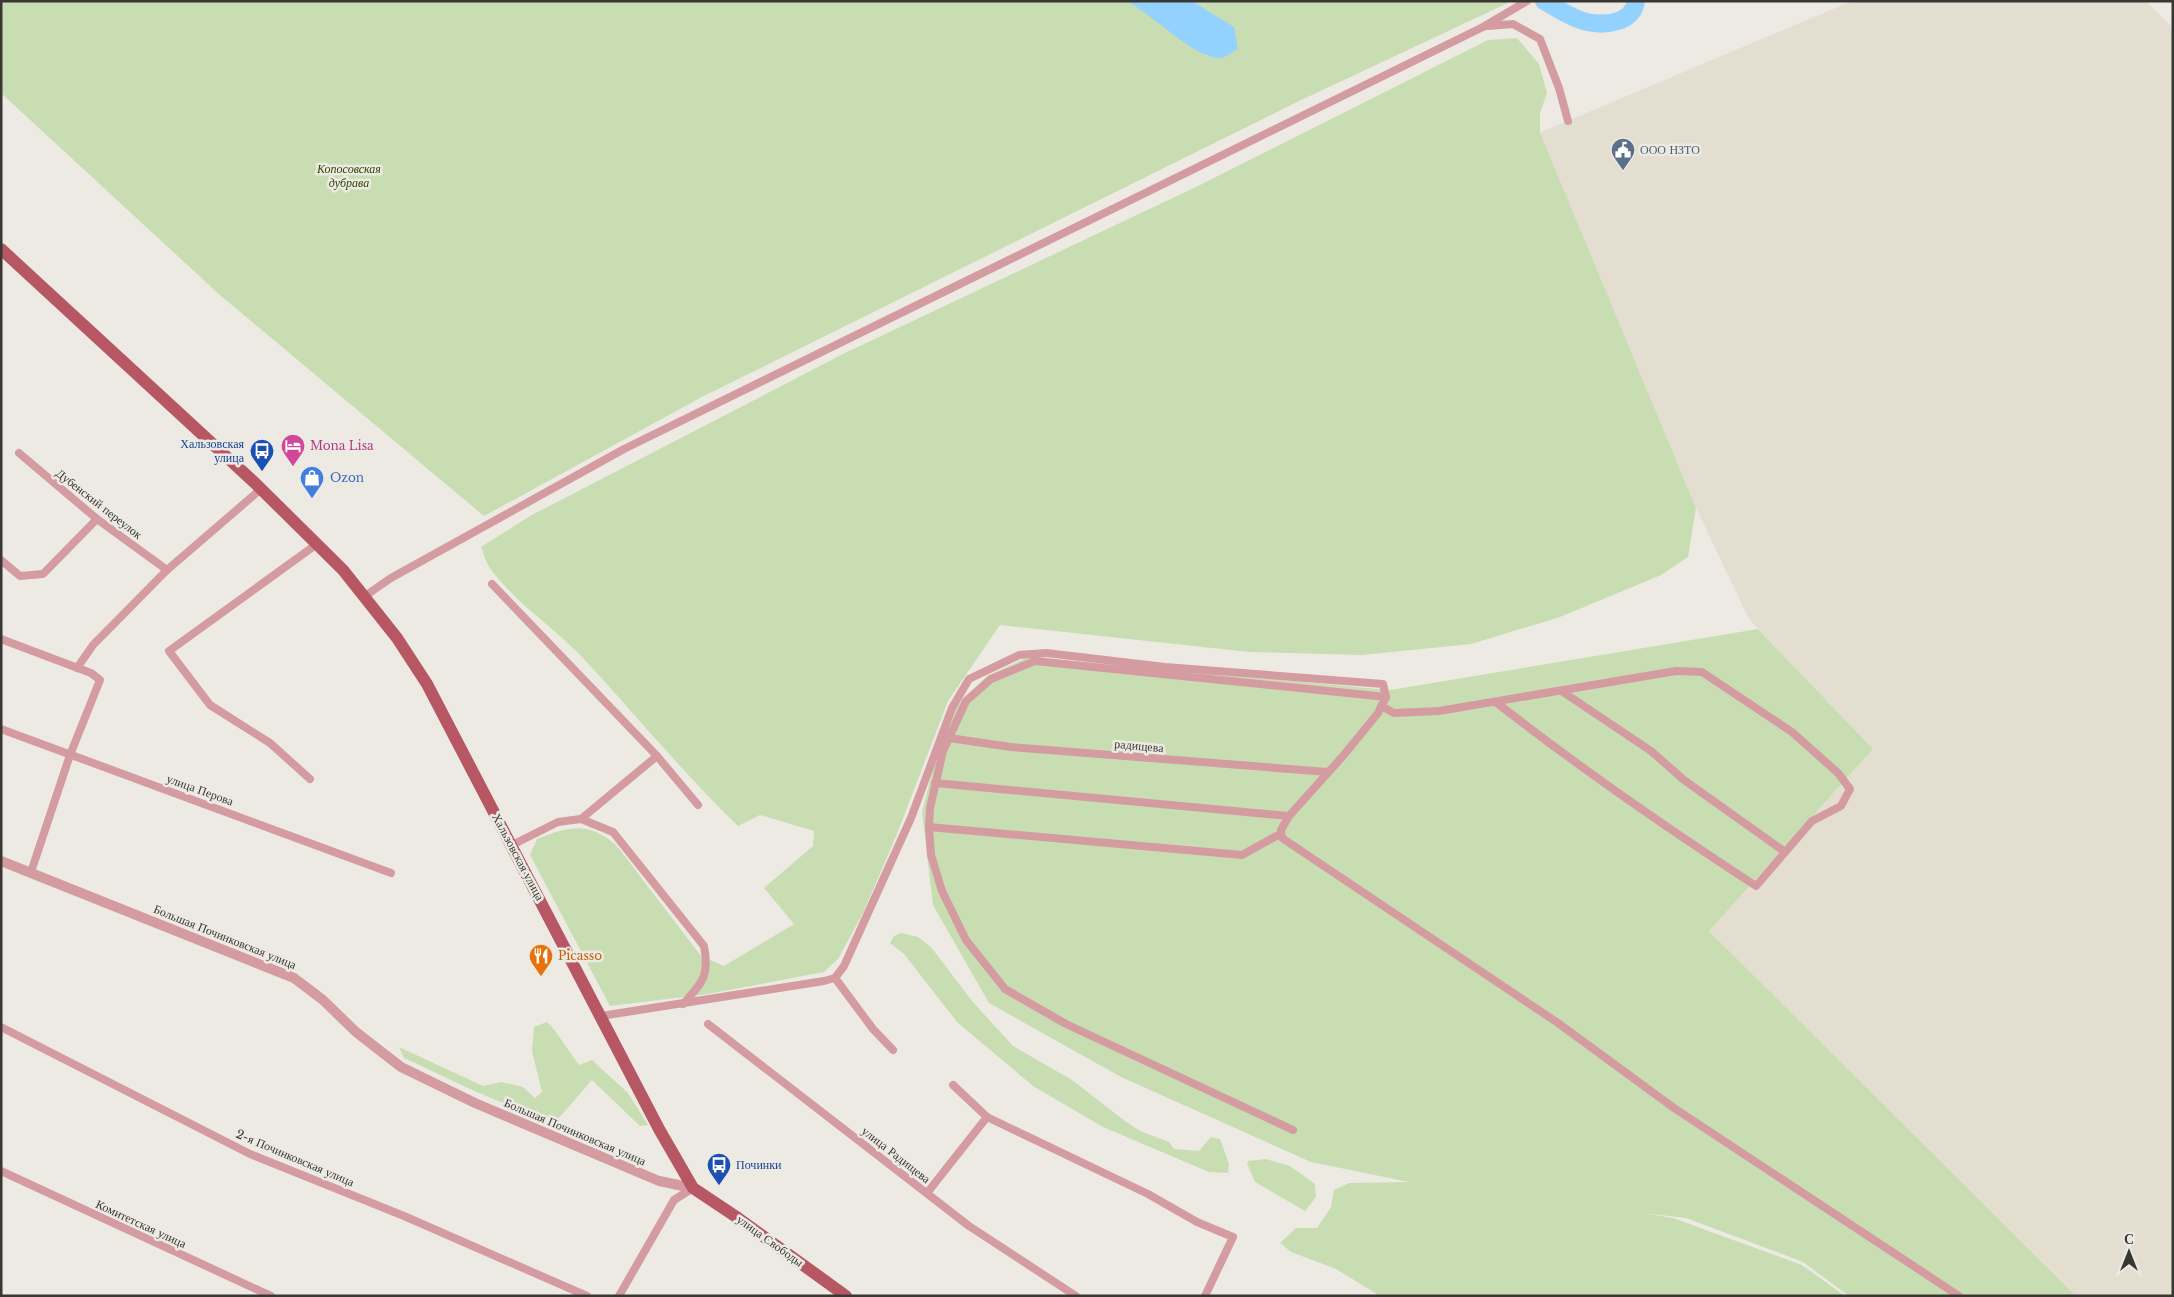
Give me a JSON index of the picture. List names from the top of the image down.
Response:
{
  "streets": {
    "main road": ["Хальзовская улица", "улица Свободы"],
    "street": [
      "Дубенский переулок",
      "радищева",
      "улица Перова",
      "Большая Починковская улица",
      "улица Радищева",
      "2-я Починковская улица",
      "Комитетская улица"
    ]
  },
  "crossings": [
    ["Хальзовская улица", "Большая Починковская улица"],
    ["Хальзовская улица", "улица Свободы"],
    ["Большая Починковская улица", "улица Свободы"]
  ],
  "parks": ["Копосовская дубрава"],
  "places": {
    "public building": ["ООО НЗТО"],
    "hotel": ["Mona Lisa"],
    "bus stop": ["Хальзовская улица", "Починки"],
    "shop": ["Ozon"],
    "restaurant": ["Picasso"]
  },
  "north": "top"
}
